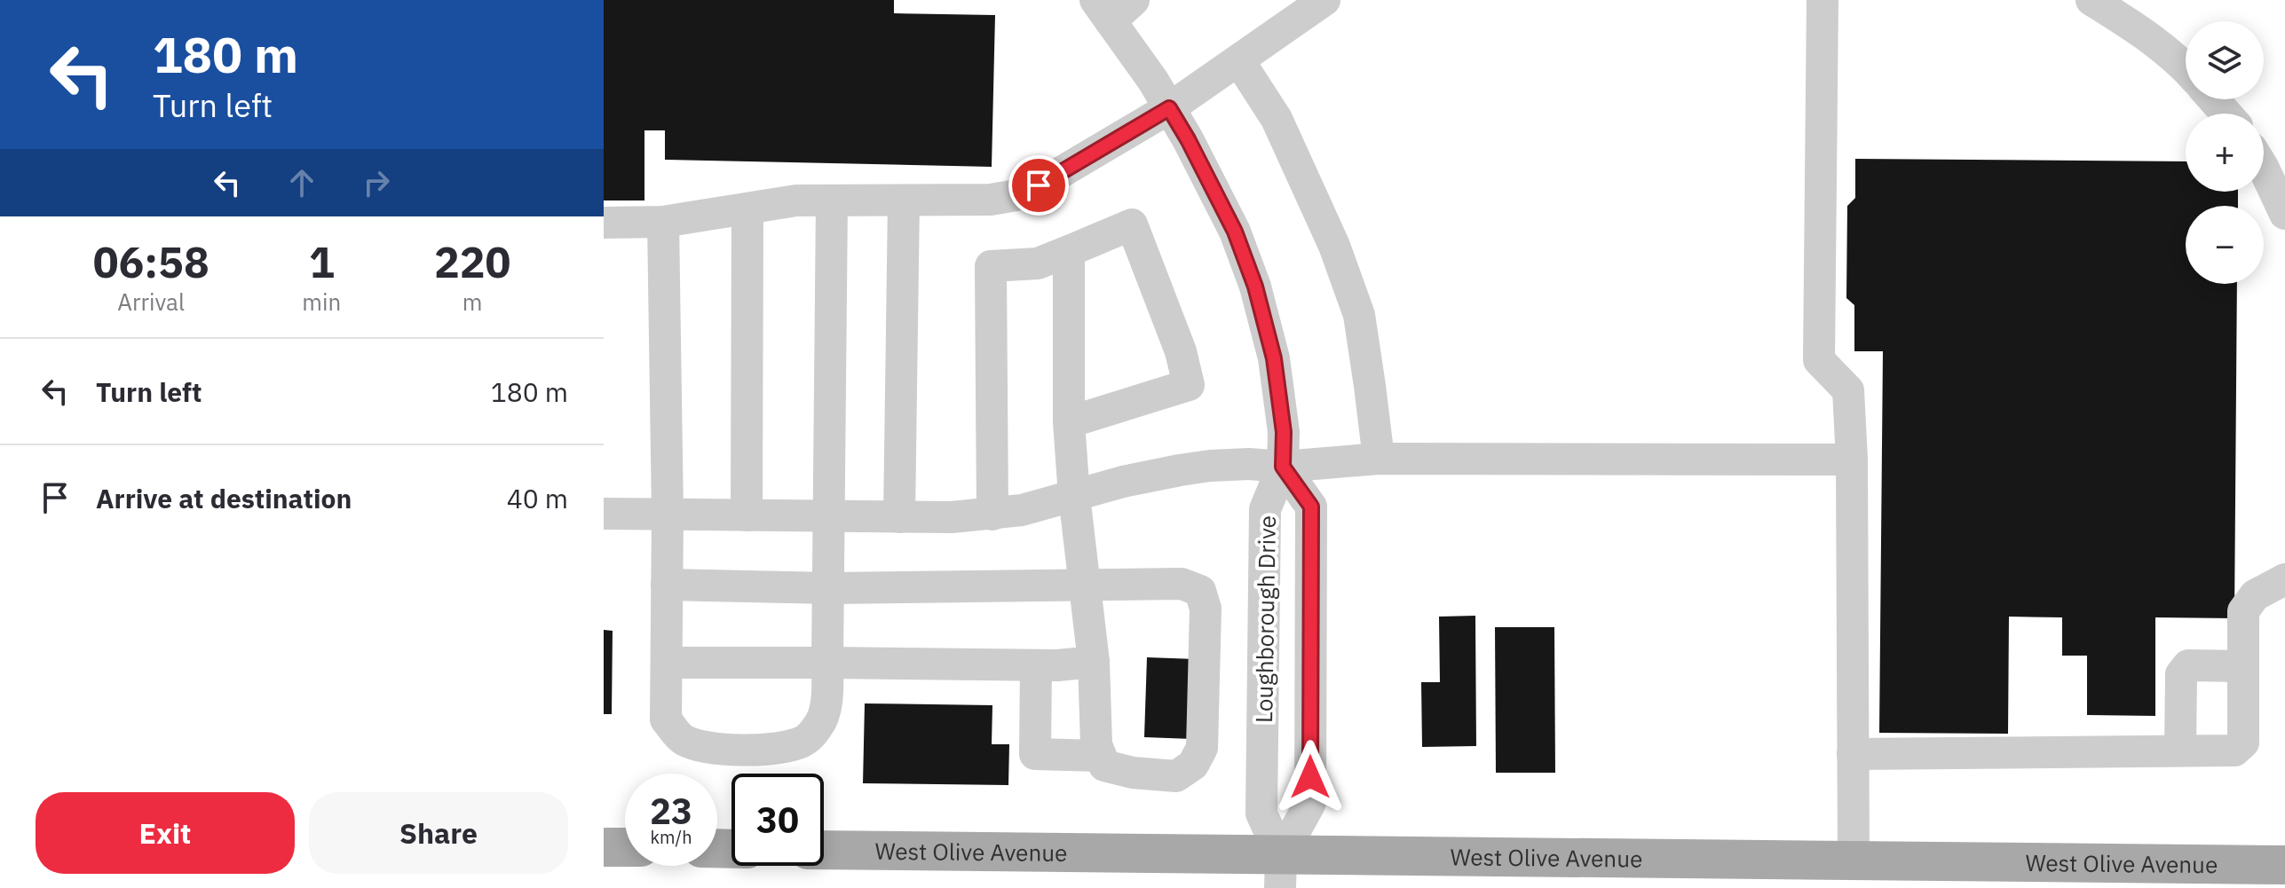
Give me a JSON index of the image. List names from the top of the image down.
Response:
{
  "streets": {
    "main road": ["West Olive Avenue"],
    "street": ["Loughborough Drive"]
  },
  "crossings": [
    ["Loughborough Drive", "West Olive Avenue"]
  ],
  "page": {
    "turn": ["180 m", "Turn left"],
    "map_buttons": ["+", "−"],
    "eta": [
      "06:58",
      "Arrival",
      "1",
      "min",
      "220",
      "m"
    ],
    "list": [
      {
        "name": "Turn left",
        "value": "180 m"
      },
      {
        "name": "Arrive at destination",
        "value": "40 m"
      }
    ],
    "speed": "23 km/h",
    "limit": "30",
    "buttons": ["Exit", "Share"]
  }
}
